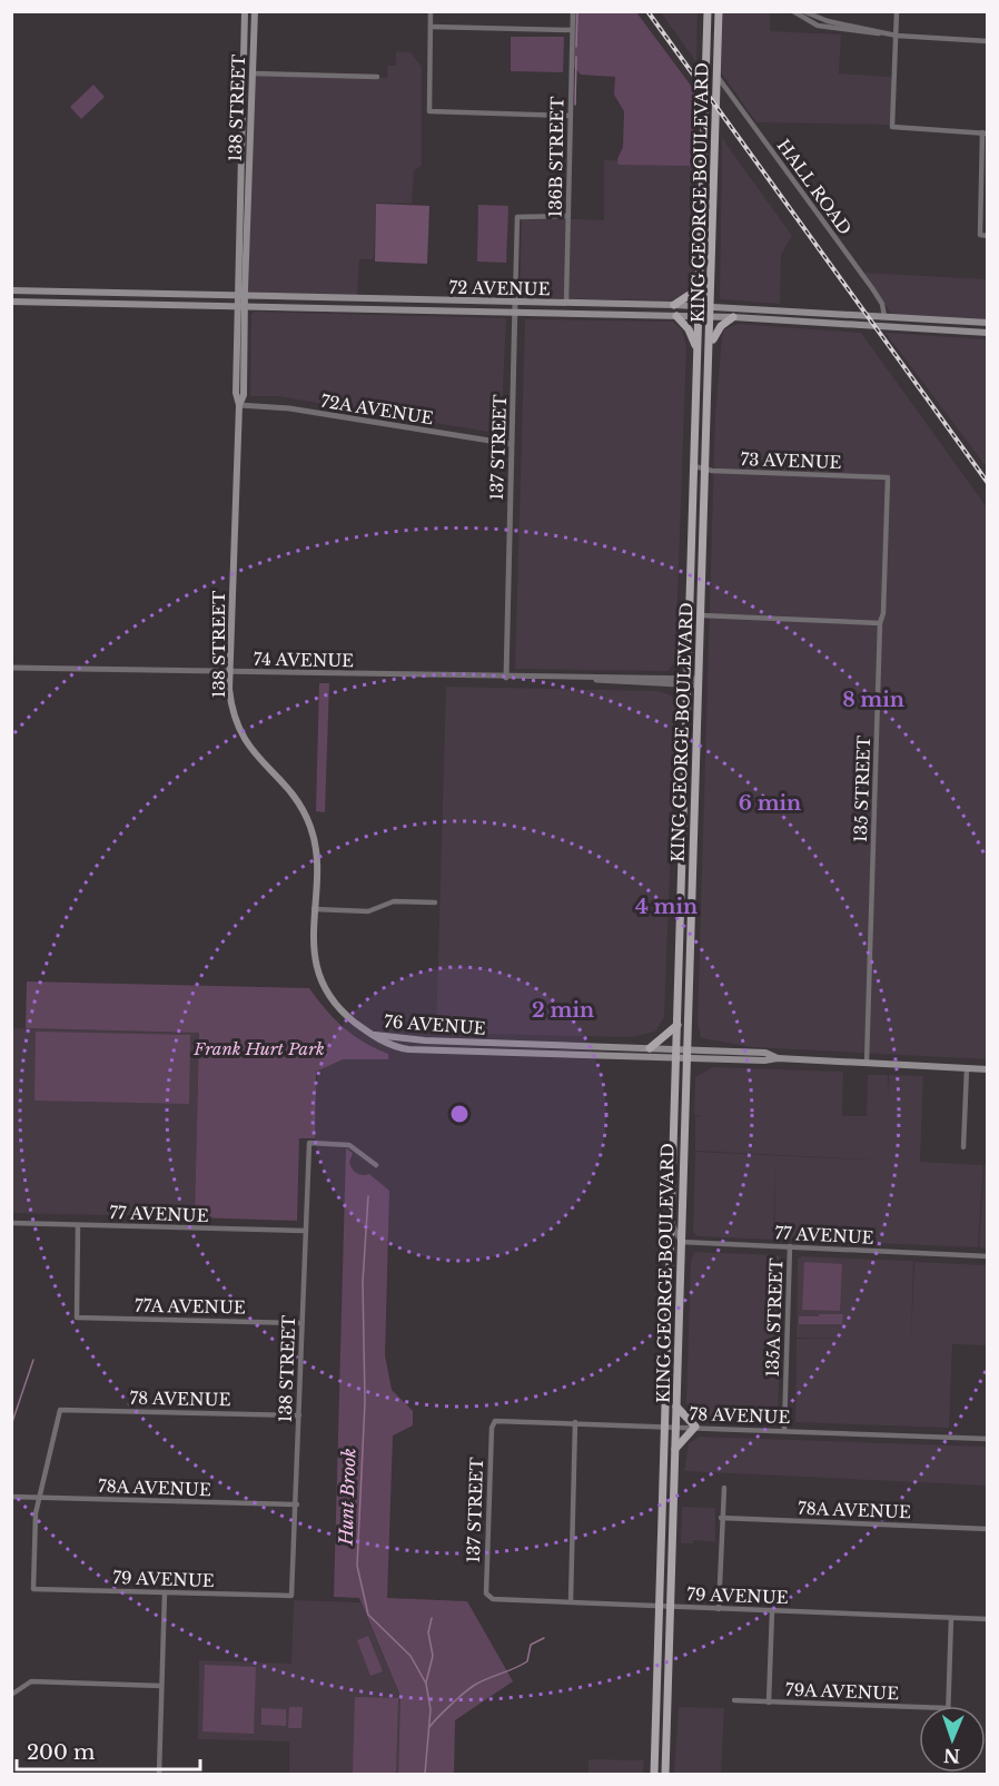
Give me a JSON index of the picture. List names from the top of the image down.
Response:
{
  "streets": {
    "main road": [
      "138 STREET",
      "KING GEORGE BOULEVARD",
      "72 AVENUE",
      "76 AVENUE"
    ],
    "street": [
      "136B STREET",
      "HALL ROAD",
      "72A AVENUE",
      "137 STREET",
      "73 AVENUE",
      "74 AVENUE",
      "135 STREET",
      "77 AVENUE",
      "77A AVENUE",
      "135A STREET",
      "78 AVENUE",
      "78A AVENUE",
      "79 AVENUE",
      "79A AVENUE"
    ]
  },
  "crossings": [
    ["138 STREET", "72 AVENUE"],
    ["138 STREET", "72A AVENUE"],
    ["138 STREET", "74 AVENUE"],
    ["138 STREET", "76 AVENUE"],
    ["138 STREET", "77 AVENUE"],
    ["138 STREET", "77A AVENUE"],
    ["138 STREET", "78 AVENUE"],
    ["138 STREET", "78A AVENUE"],
    ["138 STREET", "79 AVENUE"],
    ["136B STREET", "72 AVENUE"],
    ["136B STREET", "137 STREET"],
    ["HALL ROAD", "KING GEORGE BOULEVARD"],
    ["HALL ROAD", "72 AVENUE"],
    ["KING GEORGE BOULEVARD", "72 AVENUE"],
    ["KING GEORGE BOULEVARD", "73 AVENUE"],
    ["KING GEORGE BOULEVARD", "74 AVENUE"],
    ["KING GEORGE BOULEVARD", "76 AVENUE"],
    ["KING GEORGE BOULEVARD", "77 AVENUE"],
    ["KING GEORGE BOULEVARD", "78 AVENUE"],
    ["KING GEORGE BOULEVARD", "79 AVENUE"],
    ["72 AVENUE", "137 STREET"],
    ["72A AVENUE", "137 STREET"],
    ["137 STREET", "74 AVENUE"],
    ["137 STREET", "78 AVENUE"],
    ["137 STREET", "79 AVENUE"],
    ["73 AVENUE", "135 STREET"],
    ["135 STREET", "76 AVENUE"],
    ["77 AVENUE", "77A AVENUE"],
    ["77 AVENUE", "135A STREET"],
    ["135A STREET", "78 AVENUE"],
    ["78 AVENUE", "78A AVENUE"],
    ["78 AVENUE", "79 AVENUE"],
    ["78A AVENUE", "79 AVENUE"]
  ],
  "water": ["Hunt Brook"],
  "parks": ["Frank Hurt Park"],
  "scale_bar": "200 m",
  "north": "bottom",
  "rings": [
    "8 min",
    "6 min",
    "4 min",
    "2 min"
  ]
}
